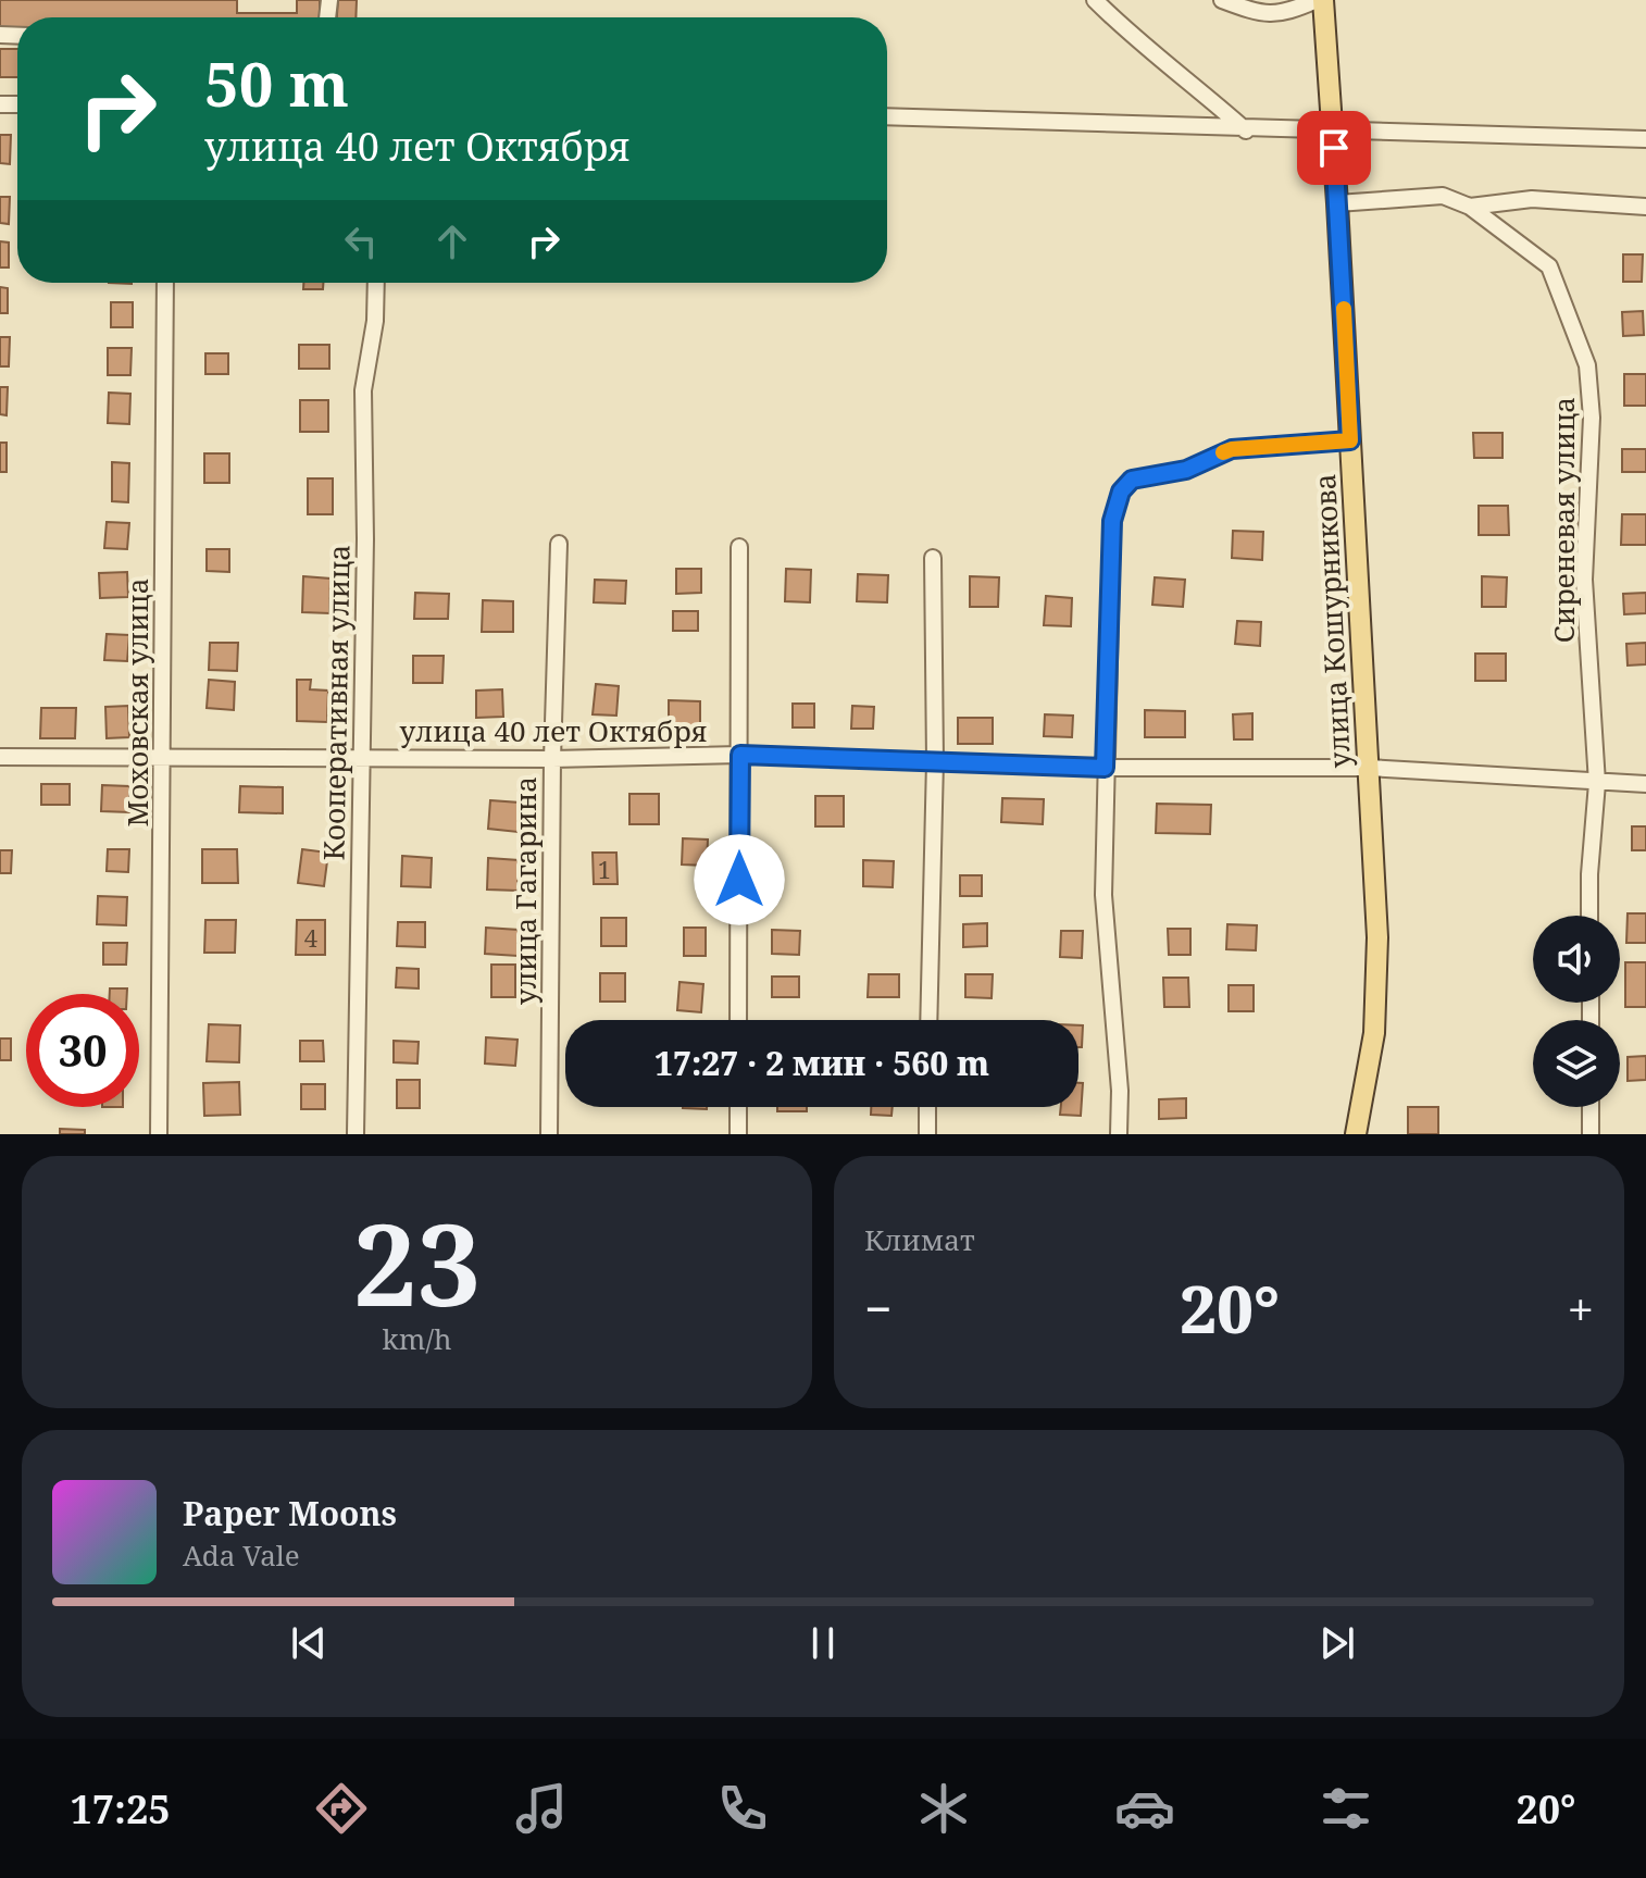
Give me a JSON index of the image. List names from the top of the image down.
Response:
{
  "streets": {
    "main road": ["улица Кошурникова"],
    "street": [
      "Сиреневая улица",
      "Моховская улица",
      "Кооперативная улица",
      "улица 40 лет Октября",
      "улица Гагарина"
    ]
  },
  "crossings": [
    ["Сиреневая улица", "улица 40 лет Октября"],
    ["улица Кошурникова", "улица 40 лет Октября"],
    ["Моховская улица", "улица 40 лет Октября"],
    ["Кооперативная улица", "улица 40 лет Октября"],
    ["улица 40 лет Октября", "улица Гагарина"]
  ],
  "house_numbers": ["1", "4"],
  "page": {
    "turn": ["50 m", "улица 40 лет Октября"],
    "limit": "30",
    "trip": "17:27 · 2 мин · 560 m",
    "tile": [
      ["23", "km/h"],
      "Климат"
    ],
    "heat": ["−", "20°", "+"],
    "song": ["Paper Moons", "Ada Vale"],
    "tabs": ["17:25", "20°"]
  }
}
